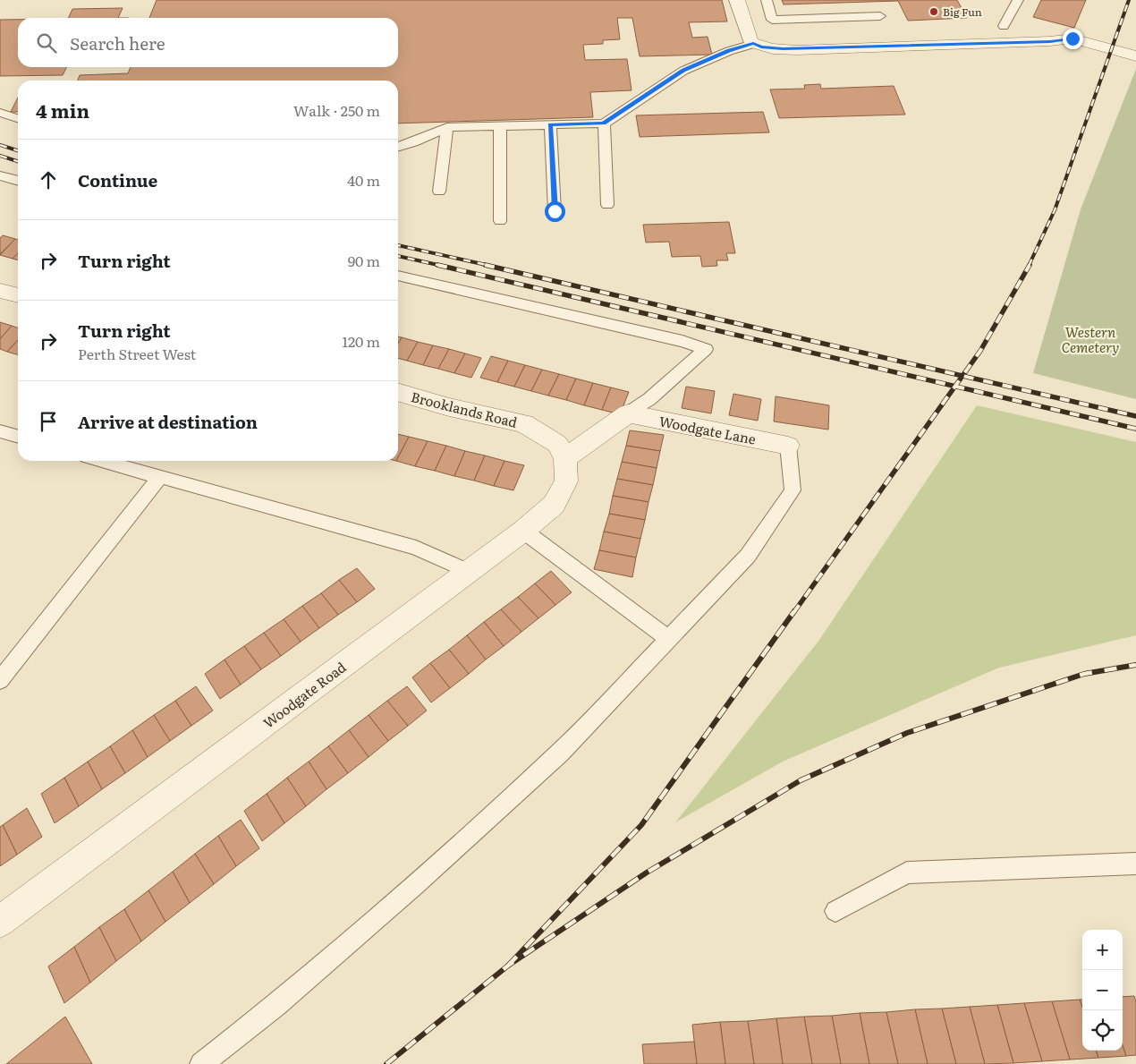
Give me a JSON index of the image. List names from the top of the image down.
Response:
{
  "streets": {
    "street": ["Brooklands Road", "Woodgate Lane", "Woodgate Road"]
  },
  "crossings": [
    ["Brooklands Road", "Woodgate Lane"],
    ["Brooklands Road", "Woodgate Road"],
    ["Woodgate Lane", "Woodgate Road"]
  ],
  "parks": ["Western Cemetery"],
  "places": ["Big Fun"],
  "page": {
    "search": "Search here",
    "heading": ["4 min", "Walk · 250 m"],
    "list": [
      ["Continue", "40 m"],
      ["Turn right", "90 m"],
      ["Turn right", "Perth Street West", "120 m"],
      "Arrive at destination"
    ],
    "map_buttons": ["+", "−"]
  }
}
